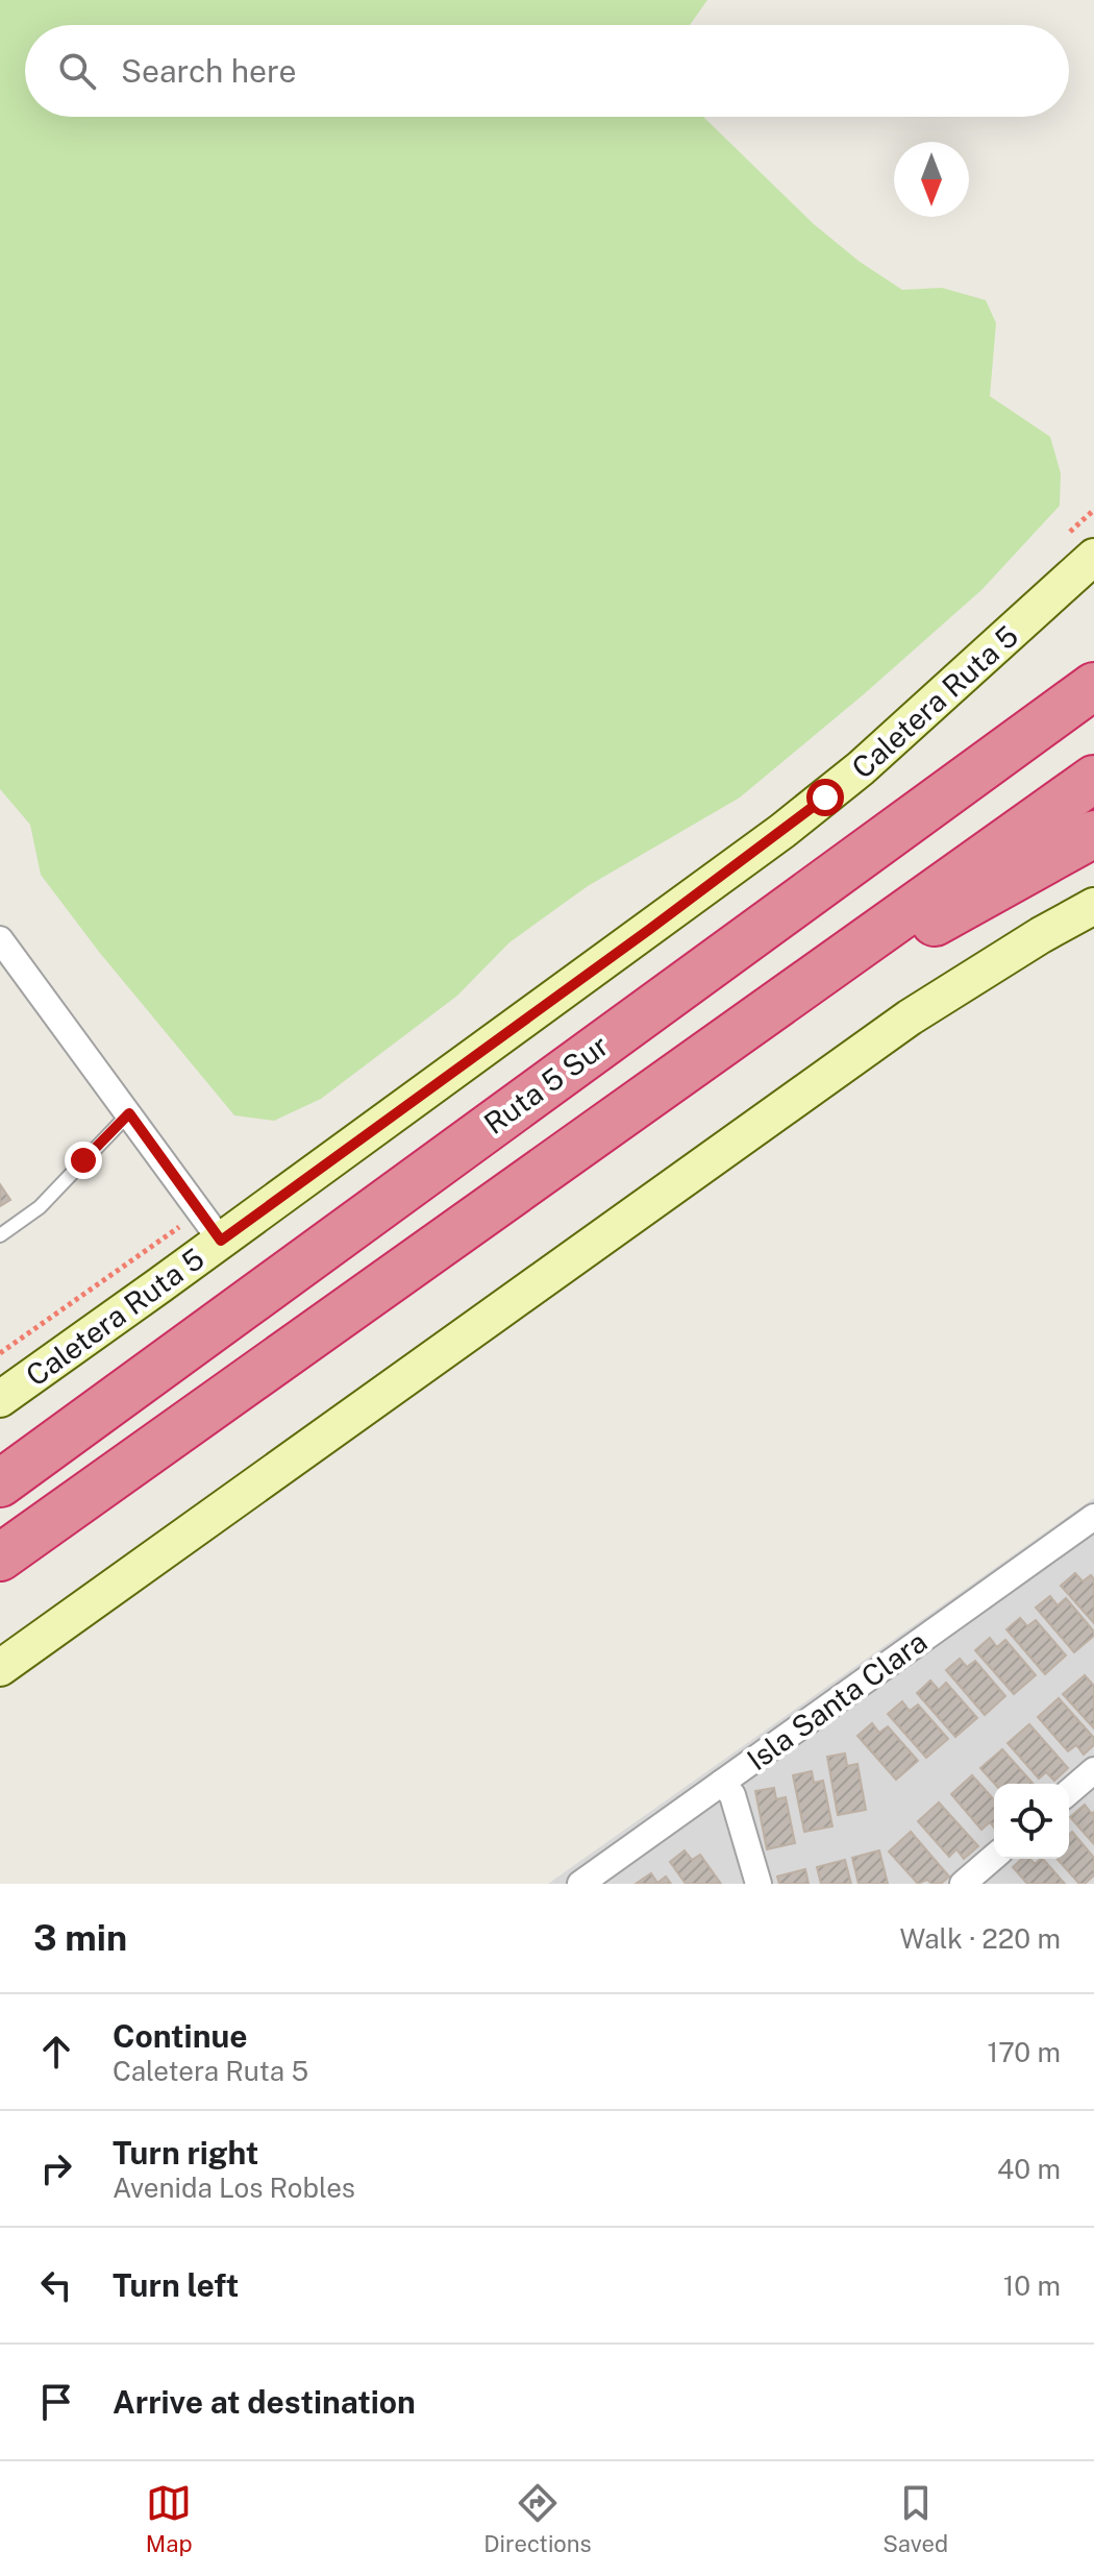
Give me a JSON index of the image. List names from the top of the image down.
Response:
{
  "streets": {
    "highway": ["Ruta 5 Sur"],
    "street": ["Caletera Ruta 5", "Isla Santa Clara"]
  },
  "north": "bottom",
  "page": {
    "search": "Search here",
    "heading": ["3 min", "Walk · 220 m"],
    "list": [
      ["Continue", "Caletera Ruta 5", "170 m"],
      ["Turn right", "Avenida Los Robles", "40 m"],
      ["Turn left", "10 m"],
      "Arrive at destination"
    ],
    "nav": ["Map", "Directions", "Saved"]
  }
}
